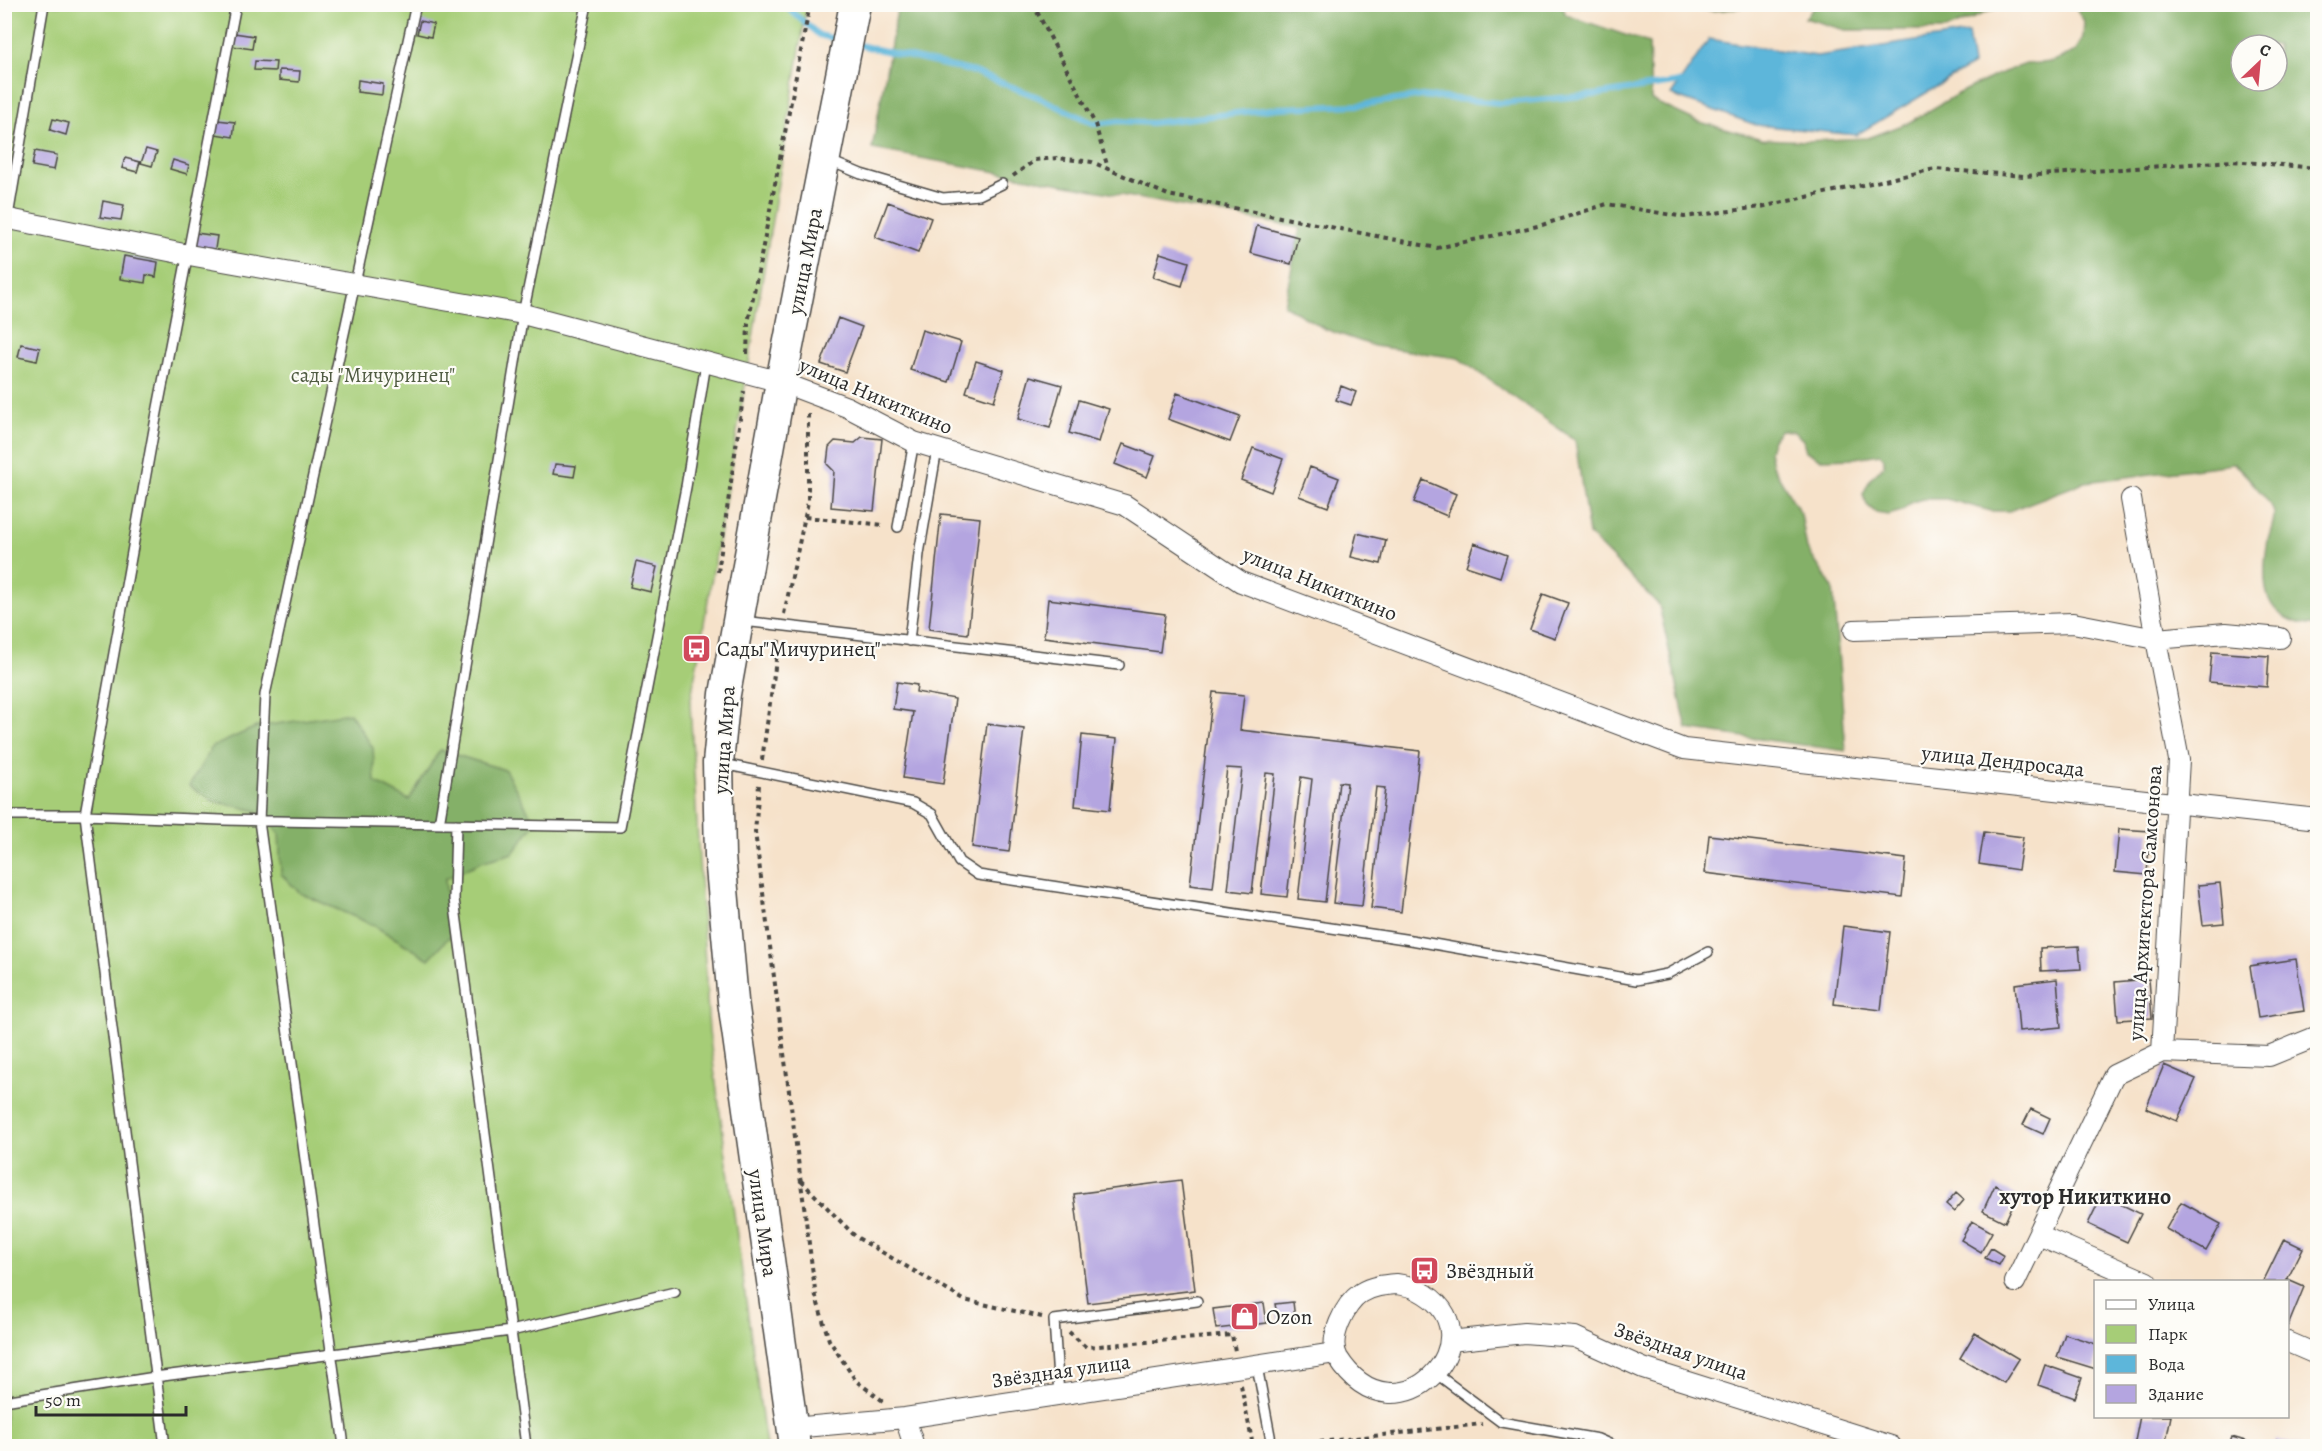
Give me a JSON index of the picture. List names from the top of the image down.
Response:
{
  "streets": {
    "main road": ["улица Мира"],
    "street": [
      "улица Никиткино",
      "улица Дендросада",
      "улица Архитектора Самсонова",
      "Звёздная улица"
    ]
  },
  "crossings": [
    ["улица Мира", "улица Никиткино"],
    ["улица Мира", "Звёздная улица"],
    ["улица Никиткино", "улица Дендросада"],
    ["улица Дендросада", "улица Архитектора Самсонова"]
  ],
  "districts": ["хутор Никиткино"],
  "parks": ["сады \"Мичуринец\""],
  "places": {
    "bus stop": ["Сады\"Мичуринец\"", "Звёздный"],
    "shop": ["Ozon"]
  },
  "legend": [
    "Улица",
    "Парк",
    "Вода",
    "Здание"
  ],
  "scale_bar": "50 m",
  "north": "top right"
}
